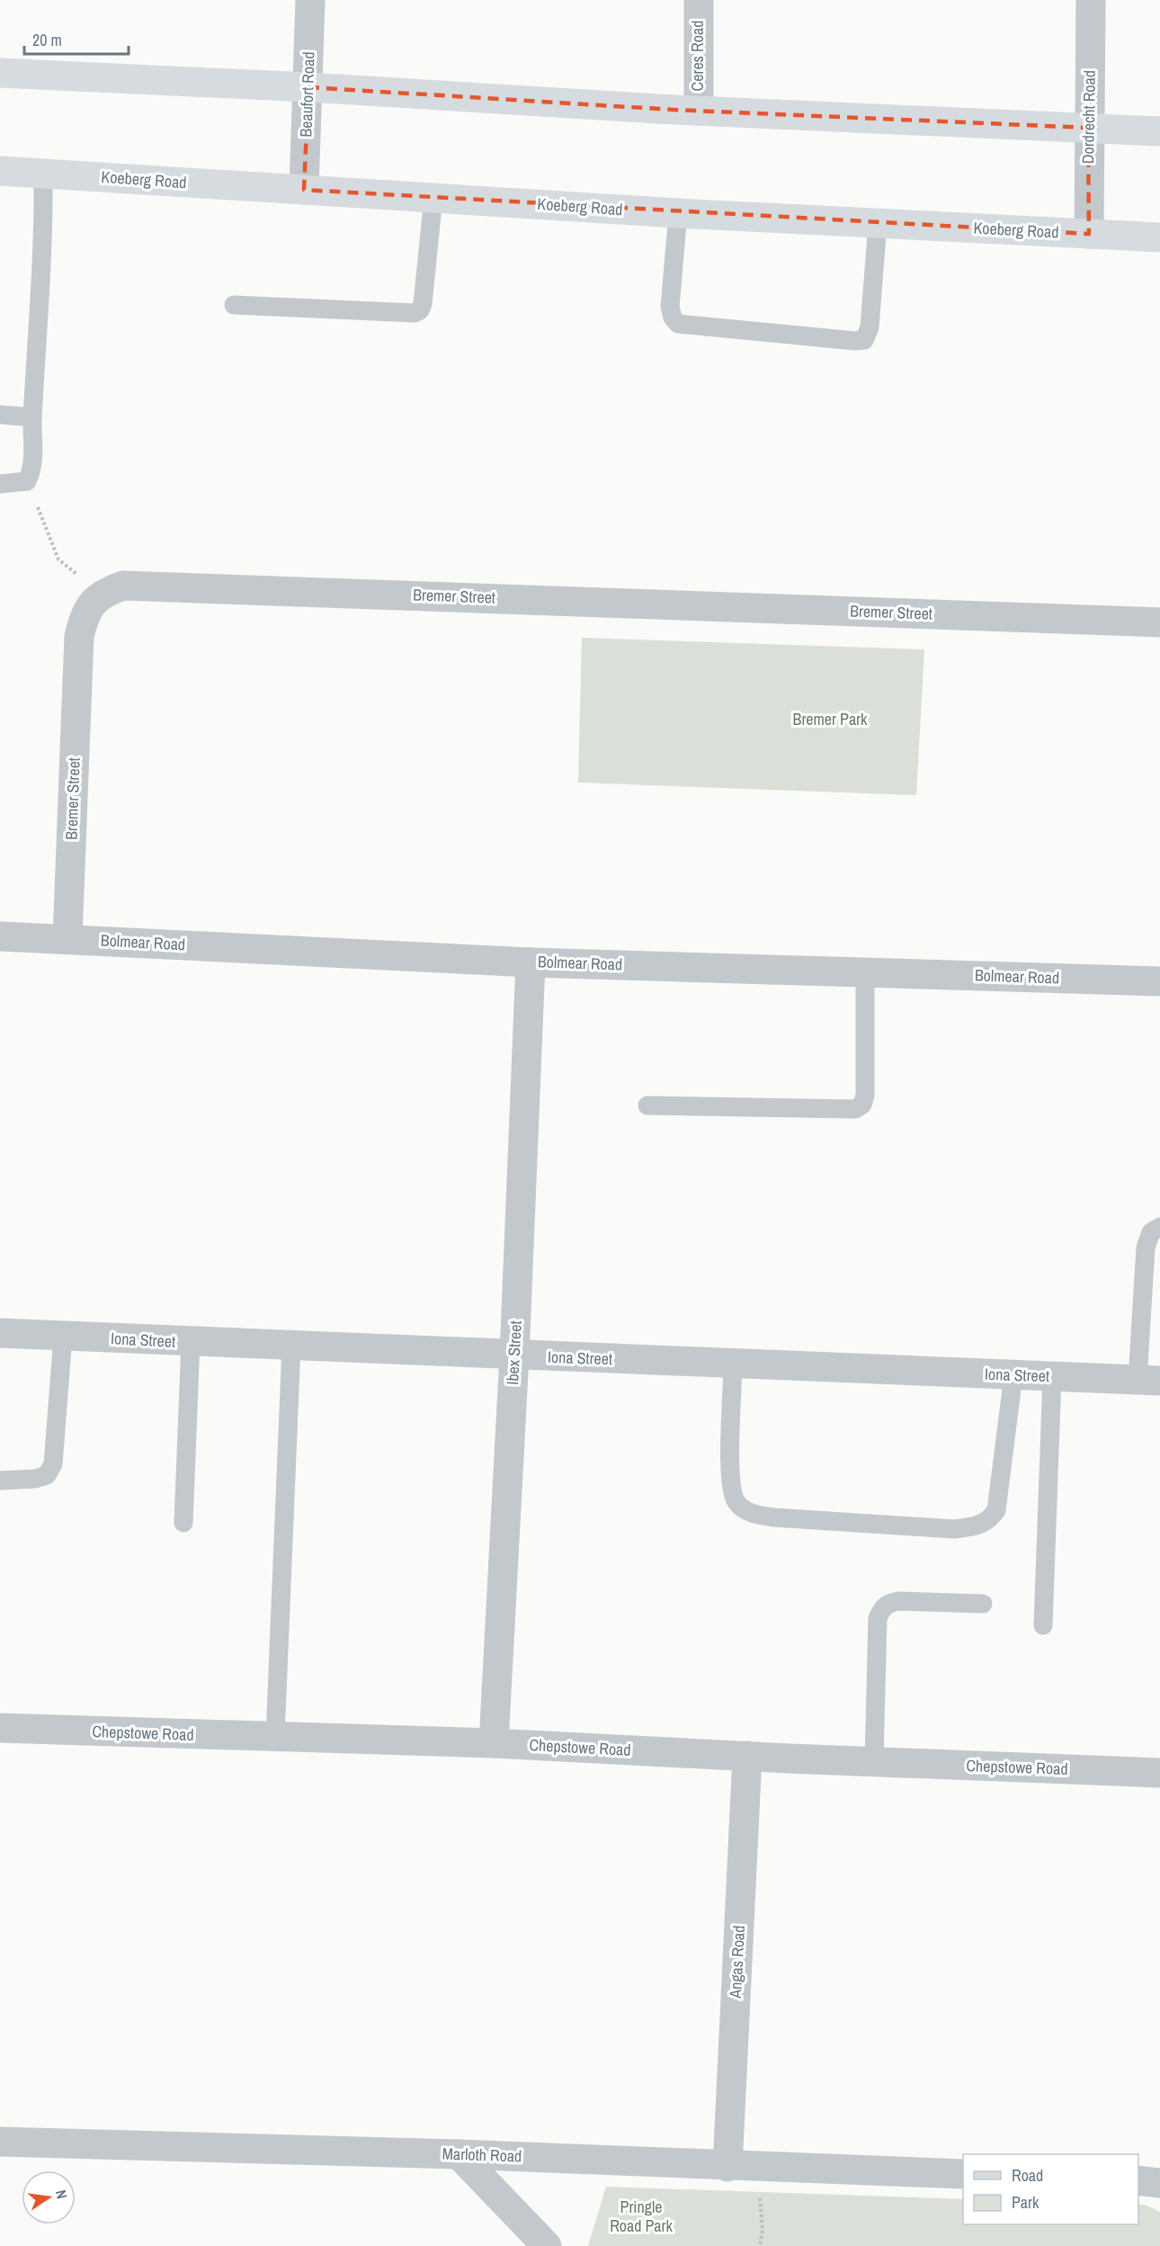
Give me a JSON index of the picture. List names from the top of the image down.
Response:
{
  "streets": {
    "main road": ["Koeberg Road"],
    "street": [
      "Ceres Road",
      "Beaufort Road",
      "Dordrecht Road",
      "Bremer Street",
      "Bolmear Road",
      "Iona Street",
      "Ibex Street",
      "Chepstowe Road",
      "Angas Road",
      "Marloth Road"
    ]
  },
  "crossings": [
    ["Beaufort Road", "Koeberg Road"],
    ["Dordrecht Road", "Koeberg Road"],
    ["Bremer Street", "Bolmear Road"],
    ["Bolmear Road", "Ibex Street"],
    ["Iona Street", "Ibex Street"],
    ["Ibex Street", "Chepstowe Road"],
    ["Chepstowe Road", "Angas Road"],
    ["Angas Road", "Marloth Road"]
  ],
  "parks": ["Bremer Park", "Pringle Road Park"],
  "legend": ["Road", "Park"],
  "scale_bar": "20 m",
  "north": "right"
}
